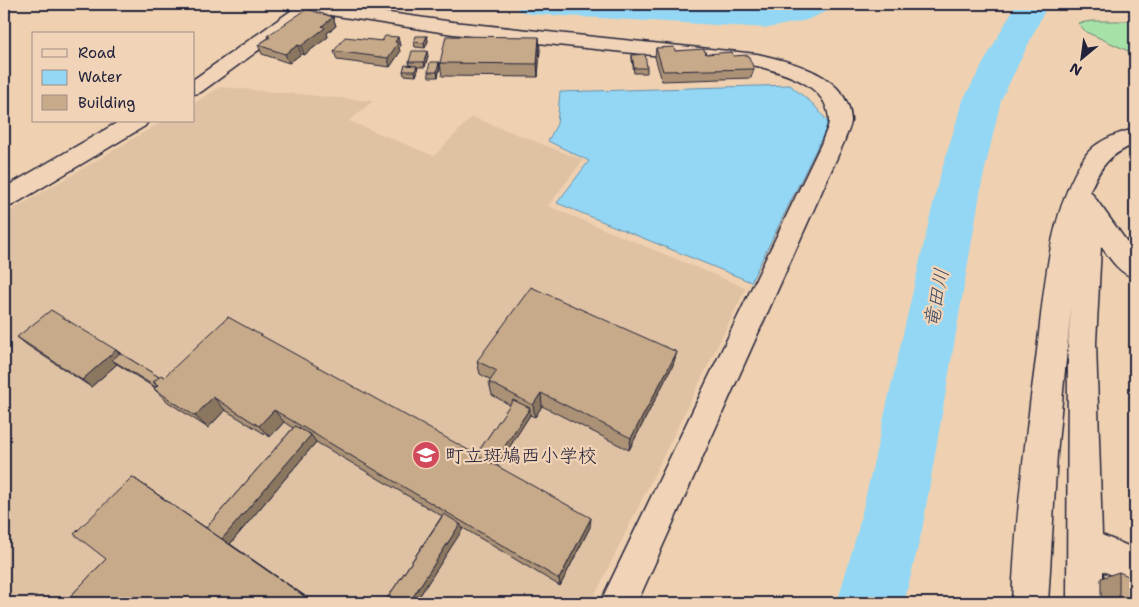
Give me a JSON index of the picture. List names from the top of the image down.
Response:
{
  "water": ["竜田川"],
  "places": {
    "school or university": ["町立斑鳩西小学校"]
  },
  "legend": ["Road", "Water", "Building"],
  "north": "bottom left"
}
